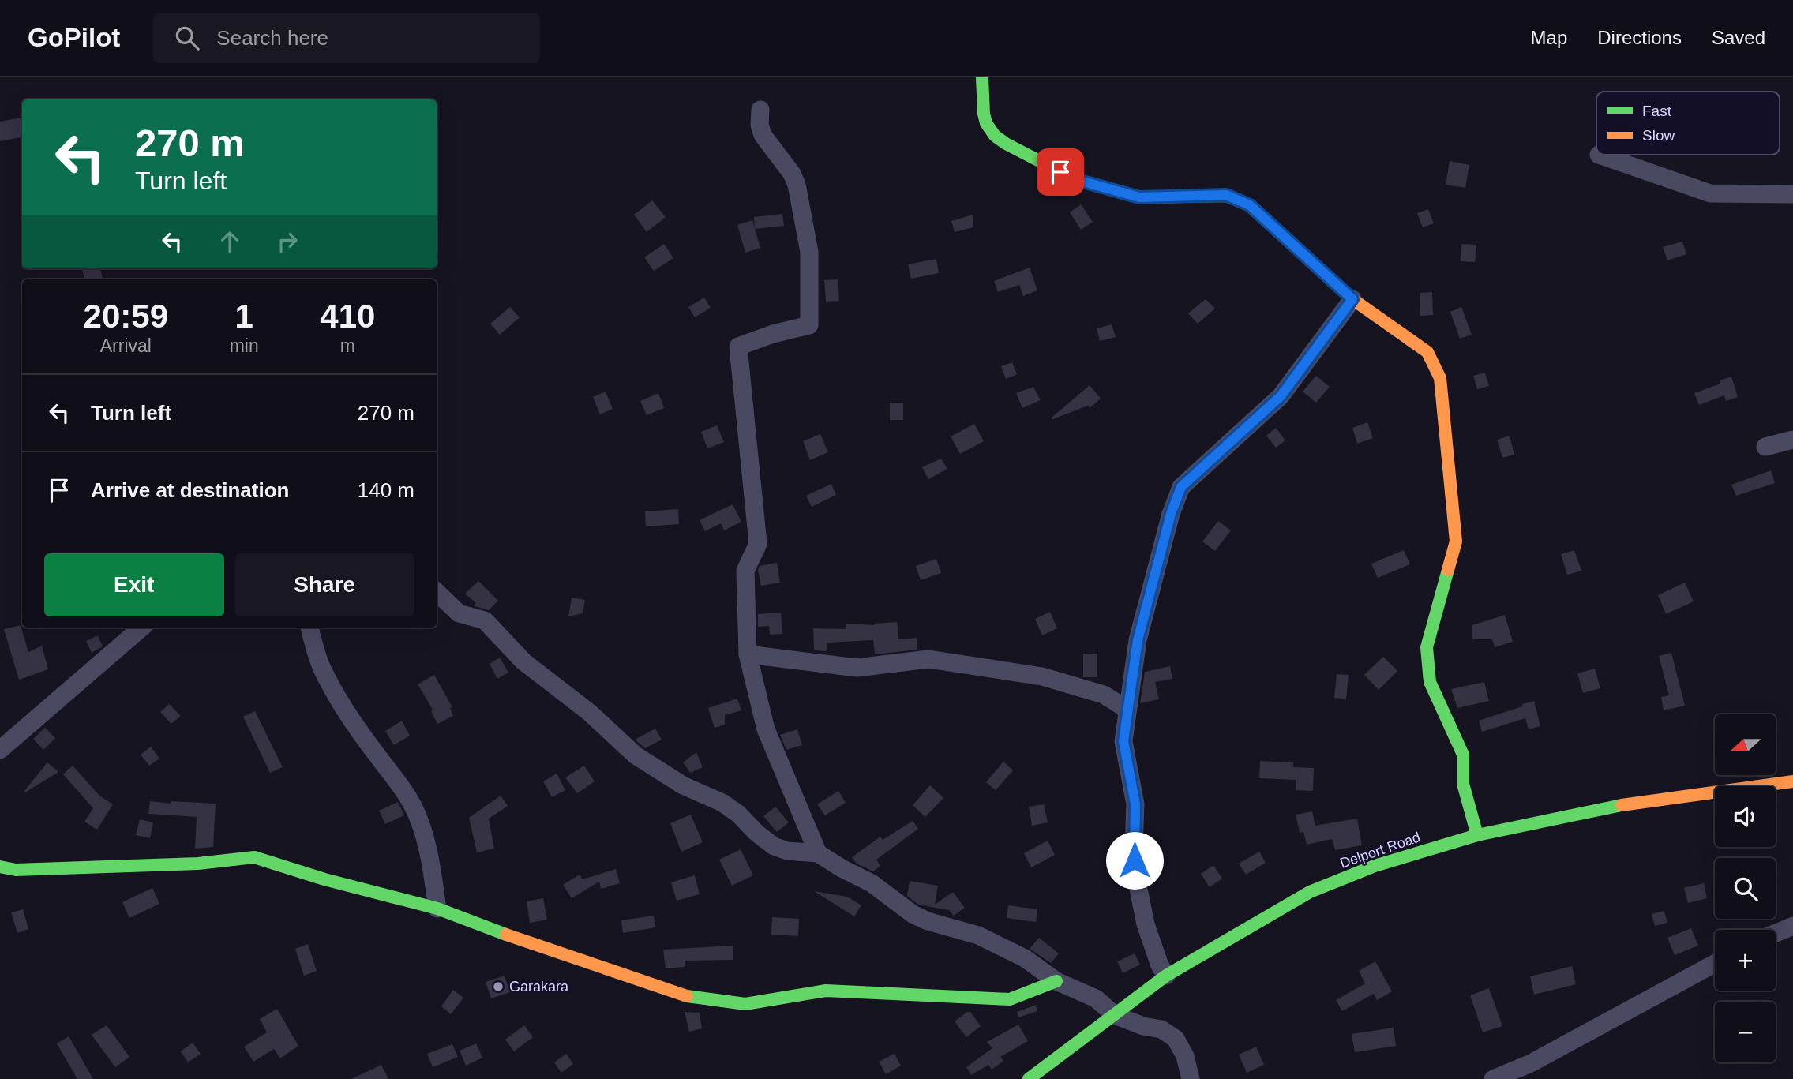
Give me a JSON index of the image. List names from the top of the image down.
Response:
{
  "streets": {
    "street": ["Delport Road"]
  },
  "places": ["Garakara"],
  "legend": ["Fast", "Slow"],
  "north": "left",
  "page": {
    "header": "GoPilot",
    "search": "Search here",
    "nav": ["Map", "Directions", "Saved"],
    "turn": ["270 m", "Turn left"],
    "eta": [
      "20:59",
      "Arrival",
      "1",
      "min",
      "410",
      "m"
    ],
    "list": [
      {
        "name": "Turn left",
        "value": "270 m"
      },
      {
        "name": "Arrive at destination",
        "value": "140 m"
      }
    ],
    "buttons": ["Exit", "Share"],
    "map_buttons": ["+", "−"]
  }
}
